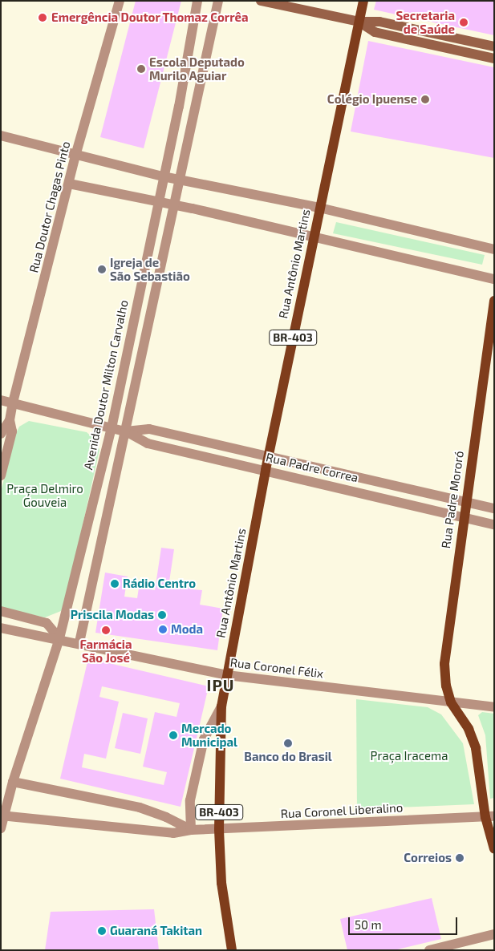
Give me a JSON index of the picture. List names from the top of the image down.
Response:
{
  "streets": {
    "main road": ["Rua Antônio Martins", "BR-403", "Rua Padre Mororó"],
    "street": [
      "Rua Doutor Chagas Pinto",
      "Avenida Doutor Milton Carvalho",
      "Rua Padre Correa",
      "Rua Coronel Félix",
      "Rua Coronel Liberalino"
    ]
  },
  "crossings": [
    ["Rua Doutor Chagas Pinto", "Rua Padre Correa"],
    ["Rua Antônio Martins", "BR-403"],
    ["Rua Antônio Martins", "Rua Padre Correa"],
    ["Rua Antônio Martins", "Rua Coronel Félix"],
    ["BR-403", "Rua Coronel Félix"],
    ["BR-403", "Rua Coronel Liberalino"],
    ["Avenida Doutor Milton Carvalho", "Rua Padre Correa"],
    ["Avenida Doutor Milton Carvalho", "Rua Coronel Félix"],
    ["Avenida Doutor Milton Carvalho", "Rua Coronel Liberalino"],
    ["Rua Padre Correa", "Rua Padre Mororó"],
    ["Rua Padre Mororó", "Rua Coronel Félix"],
    ["Rua Padre Mororó", "Rua Coronel Liberalino"]
  ],
  "districts": ["IPU"],
  "parks": ["Praça Delmiro Gouveia", "Praça Iracema"],
  "places": [
    "Emergência Doutor Thomaz Corrêa",
    "Secretaria de Saúde",
    "Escola Deputado Murilo Aguiar",
    "Colégio Ipuense",
    "Igreja de São Sebastião",
    "Rádio Centro",
    "Priscila Modas",
    "Moda",
    "Farmácia São José",
    "Mercado Municipal",
    "Banco do Brasil",
    "Correios",
    "Guaraná Takitan"
  ],
  "scale_bar": "50 m"
}
